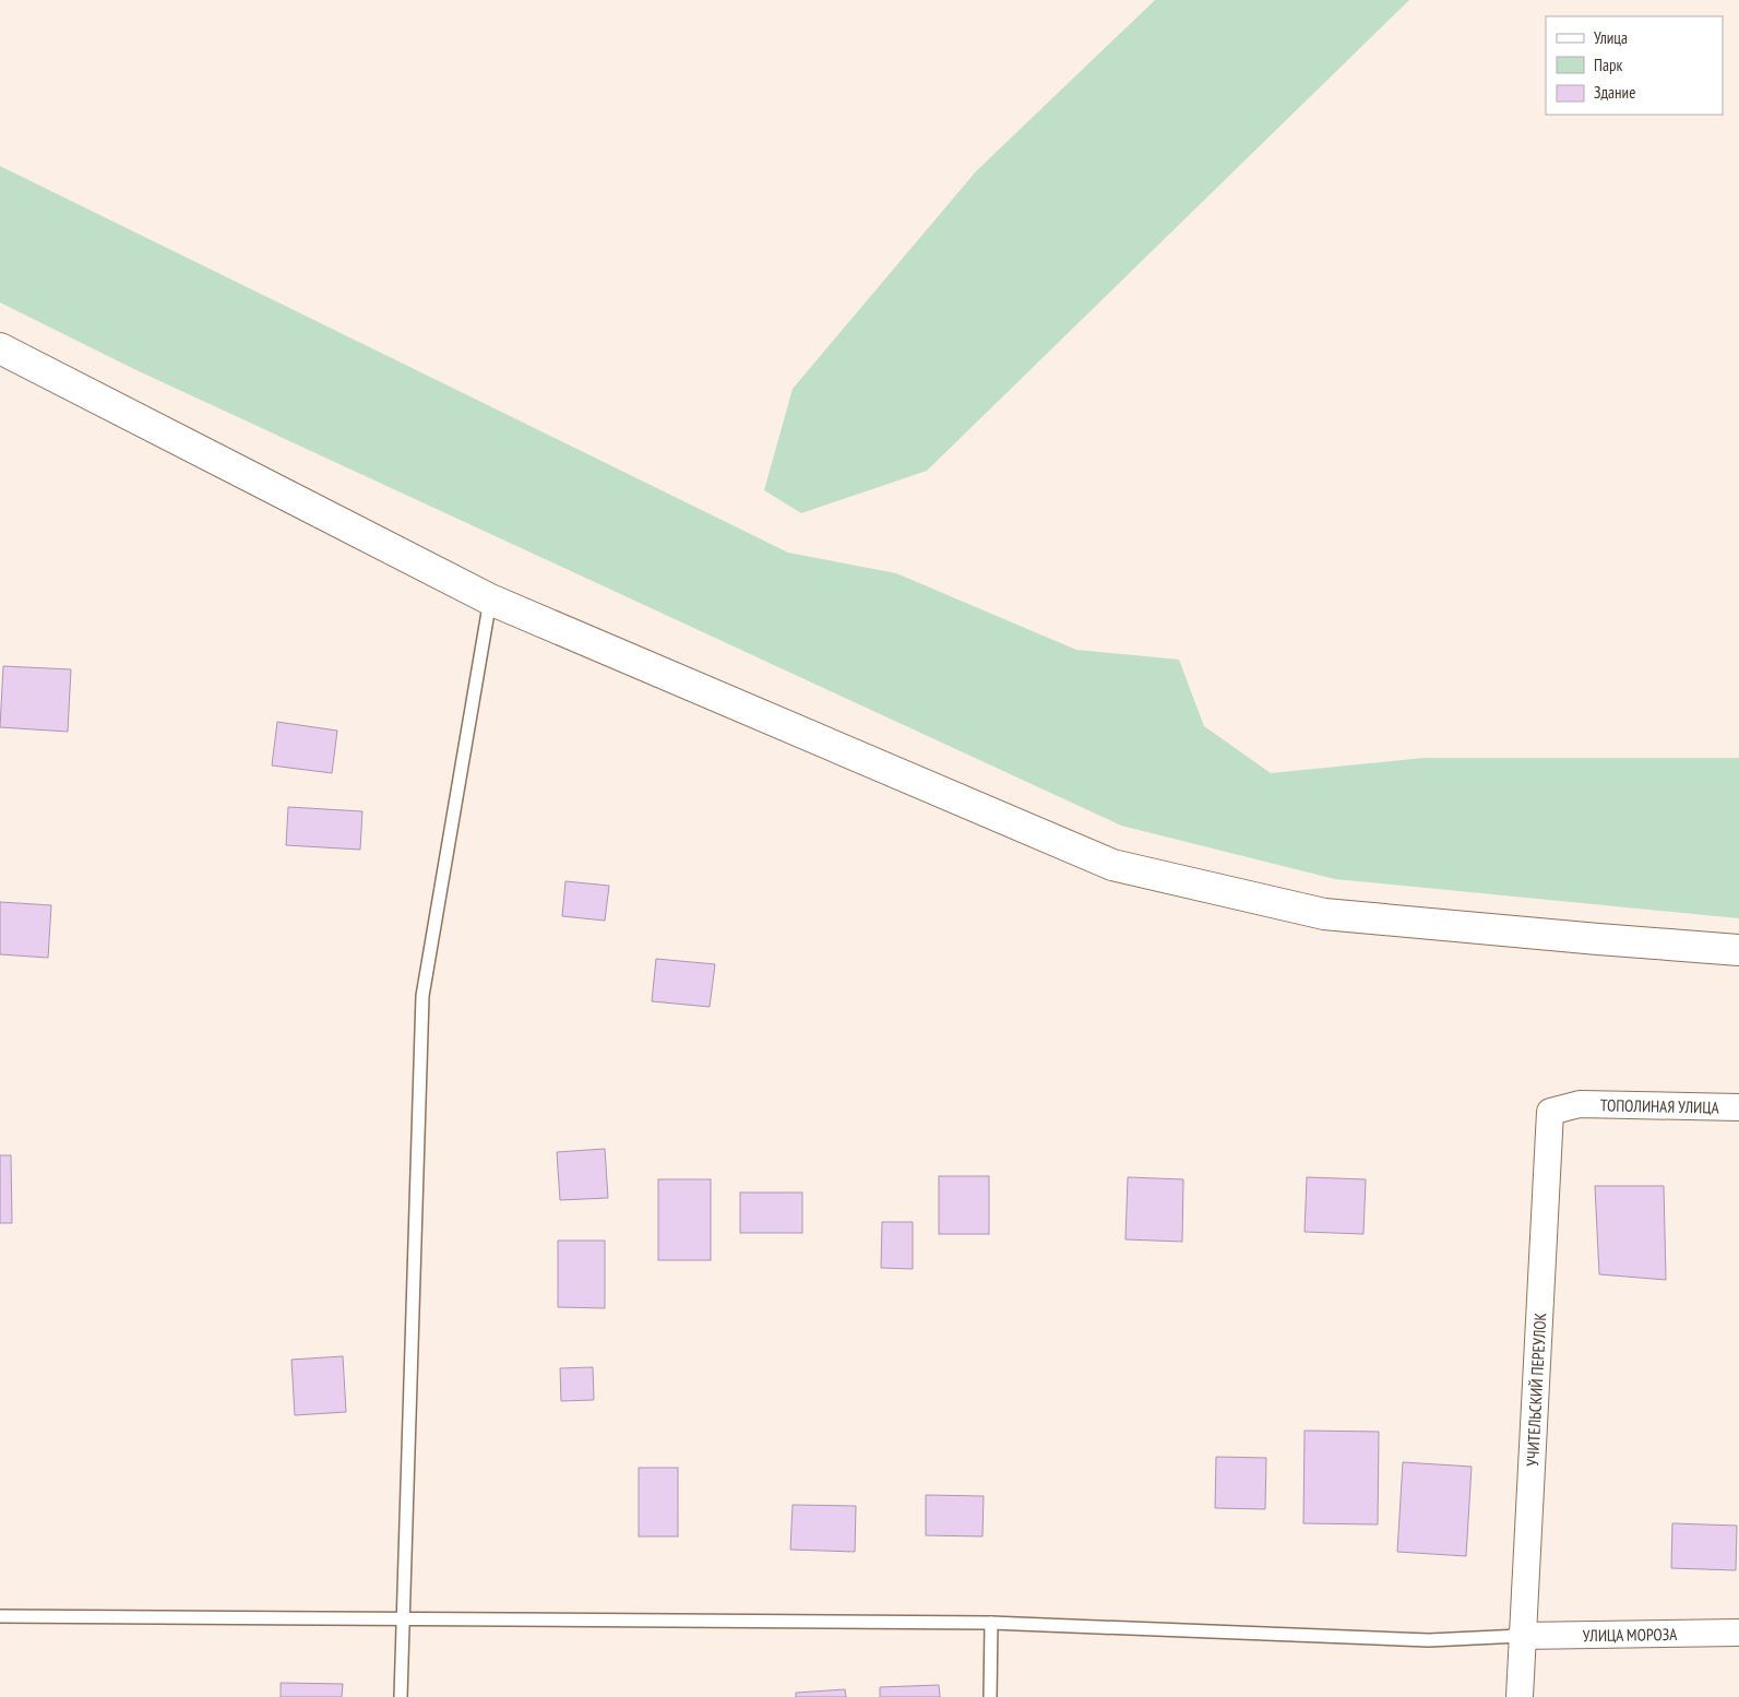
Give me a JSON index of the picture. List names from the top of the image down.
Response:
{
  "streets": {
    "street": ["ТОПОЛИНАЯ УЛИЦА", "УЧИТЕЛЬСКИЙ ПЕРЕУЛОК", "УЛИЦА МОРОЗА"]
  },
  "crossings": [
    ["ТОПОЛИНАЯ УЛИЦА", "УЧИТЕЛЬСКИЙ ПЕРЕУЛОК"],
    ["УЧИТЕЛЬСКИЙ ПЕРЕУЛОК", "УЛИЦА МОРОЗА"]
  ],
  "legend": ["Улица", "Парк", "Здание"]
}
